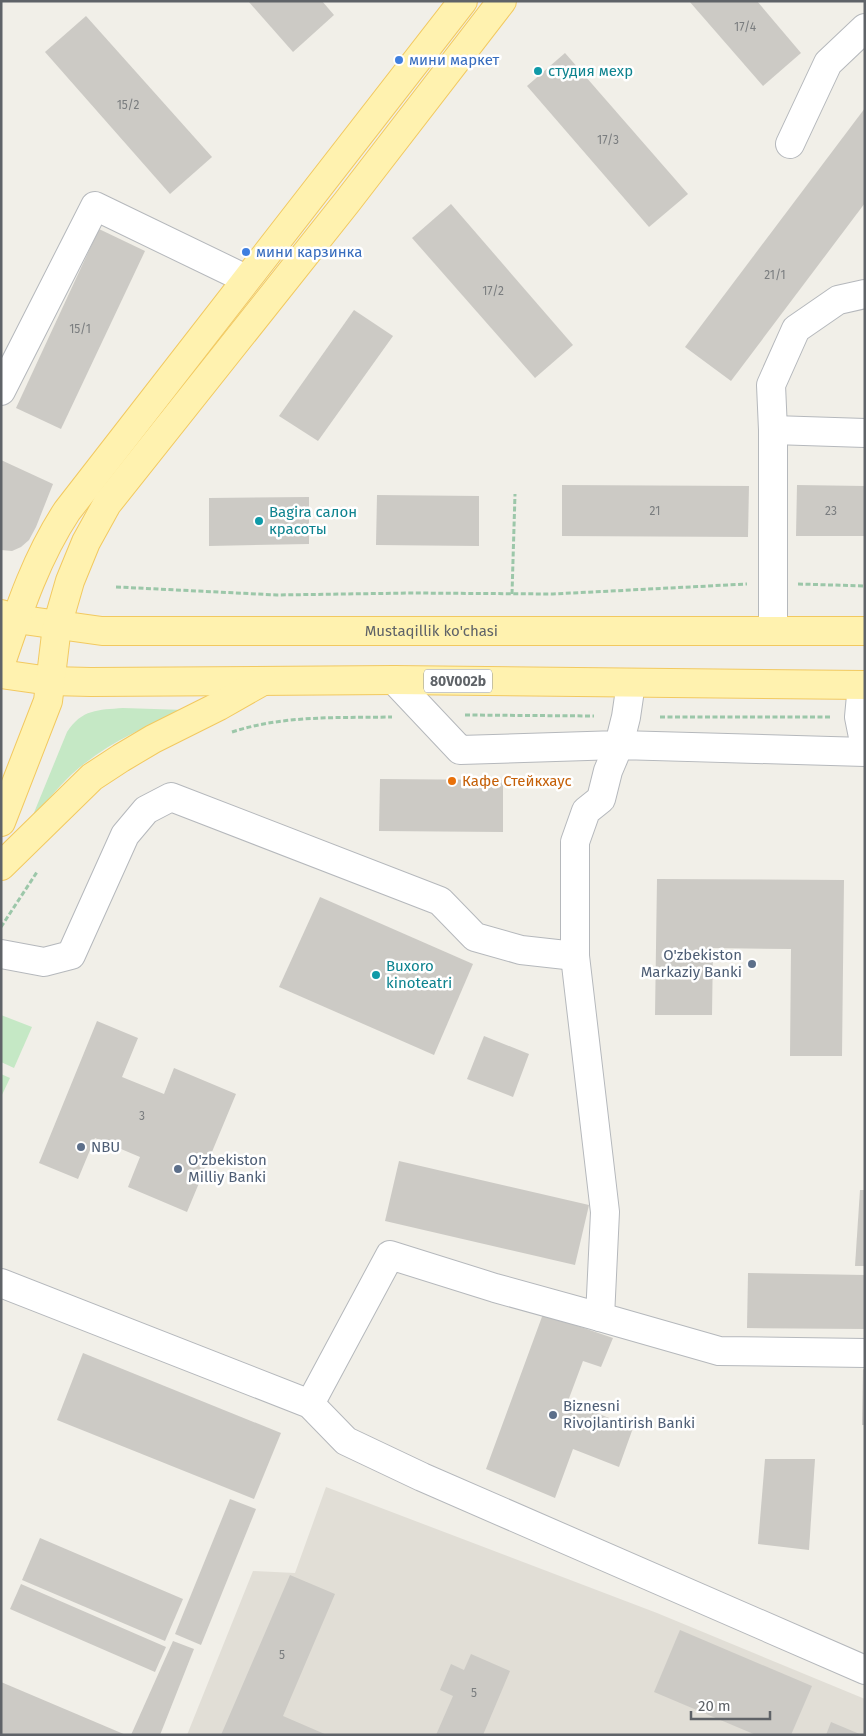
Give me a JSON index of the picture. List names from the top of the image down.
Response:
{
  "streets": {
    "main road": ["Mustaqillik ko'chasi", "80V002b"]
  },
  "places": [
    "мини маркет",
    "студия мехр",
    "мини карзинка",
    "Bagira салон красоты",
    "Кафе Стейкхаус",
    "O'zbekiston Markaziy Banki",
    "Buxoro kinoteatri",
    "NBU",
    "O'zbekiston Milliy Banki",
    "Biznesni Rivojlantirish Banki"
  ],
  "house_numbers": [
    "17/4",
    "15/2",
    "17/3",
    "21/1",
    "17/2",
    "15/1",
    "21",
    "23",
    "3",
    "5",
    "5"
  ],
  "scale_bar": "20 m"
}
